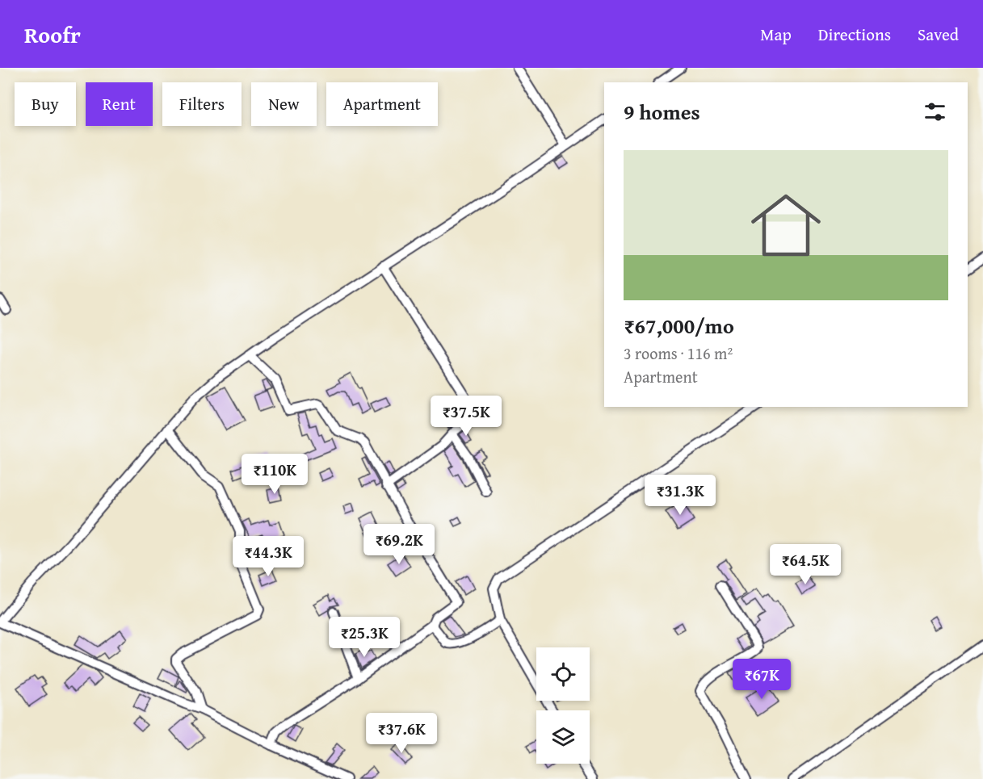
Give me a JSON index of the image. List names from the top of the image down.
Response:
{
  "page": {
    "header": "Roofr",
    "nav": ["Map", "Directions", "Saved"],
    "chip": [
      "Buy",
      "Rent",
      "Filters",
      "New",
      "Apartment"
    ],
    "heading": "9 homes",
    "list": [
      {
        "name": "₹67,000/mo",
        "note": "3 rooms · 116 m² · Apartment"
      }
    ],
    "price": [
      "₹37.5K",
      "₹110K",
      "₹31.3K",
      "₹69.2K",
      "₹44.3K",
      "₹64.5K",
      "₹25.3K",
      "₹67K",
      "₹37.6K"
    ]
  }
}
